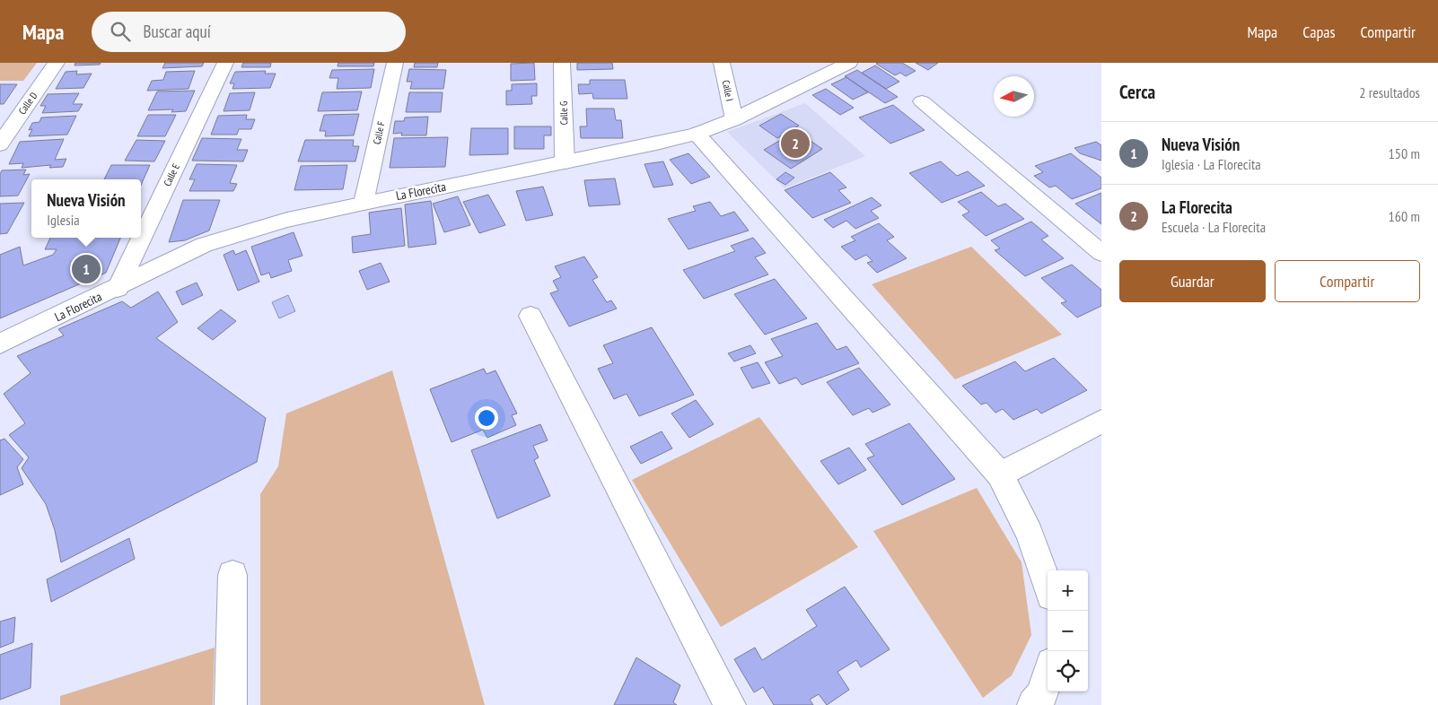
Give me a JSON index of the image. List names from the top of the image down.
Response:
{
  "streets": {
    "street": [
      "Calle I",
      "Calle D",
      "Calle G",
      "Calle F",
      "Calle E",
      "La Florecita"
    ]
  },
  "crossings": [
    ["Calle I", "La Florecita"],
    ["Calle G", "La Florecita"],
    ["Calle F", "La Florecita"],
    ["Calle E", "La Florecita"]
  ],
  "north": "left",
  "page": {
    "header": "Mapa",
    "search": "Buscar aquí",
    "nav": ["Mapa", "Capas", "Compartir"],
    "heading": ["Cerca", "2 resultados"],
    "list": [
      {
        "mark": "1",
        "name": "Nueva Visión",
        "note": "Iglesia · La Florecita",
        "value": "150 m"
      },
      {
        "mark": "2",
        "name": "La Florecita",
        "note": "Escuela · La Florecita",
        "value": "160 m"
      }
    ],
    "pins": ["2", "1"],
    "popup": ["Nueva Visión", "Iglesia"],
    "buttons": ["Guardar", "Compartir"],
    "map_buttons": ["+", "−"]
  }
}
